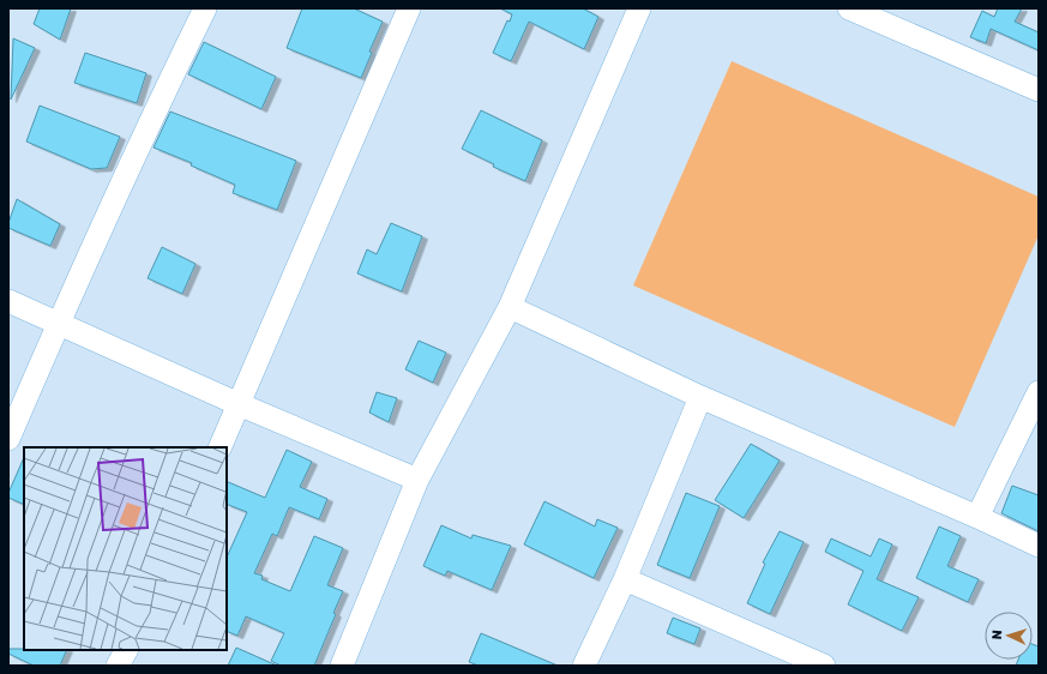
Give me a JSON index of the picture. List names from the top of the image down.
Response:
{
  "north": "left"
}
